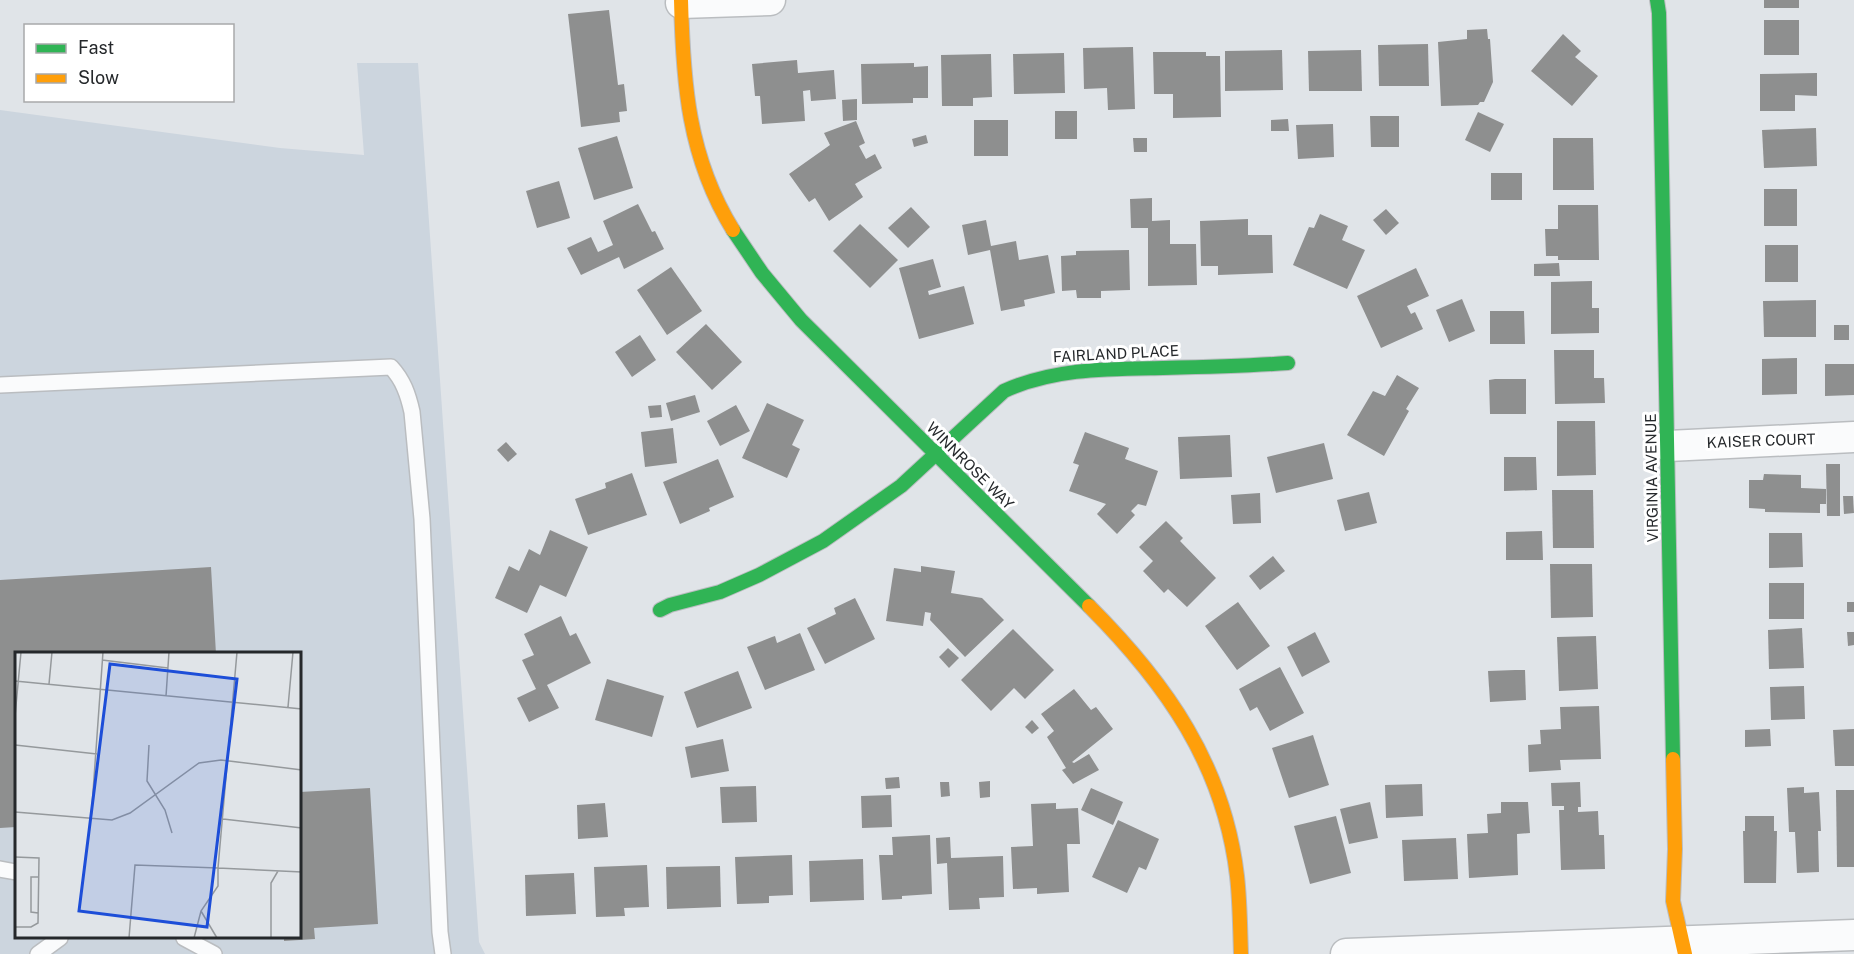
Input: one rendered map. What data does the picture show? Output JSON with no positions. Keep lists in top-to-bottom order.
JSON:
{
  "streets": {
    "street": [
      "FAIRLAND PLACE",
      "KAISER COURT",
      "WINNROSE WAY",
      "VIRGINIA AVENUE"
    ]
  },
  "crossings": [
    ["FAIRLAND PLACE", "WINNROSE WAY"],
    ["KAISER COURT", "VIRGINIA AVENUE"]
  ],
  "legend": ["Fast", "Slow"]
}
